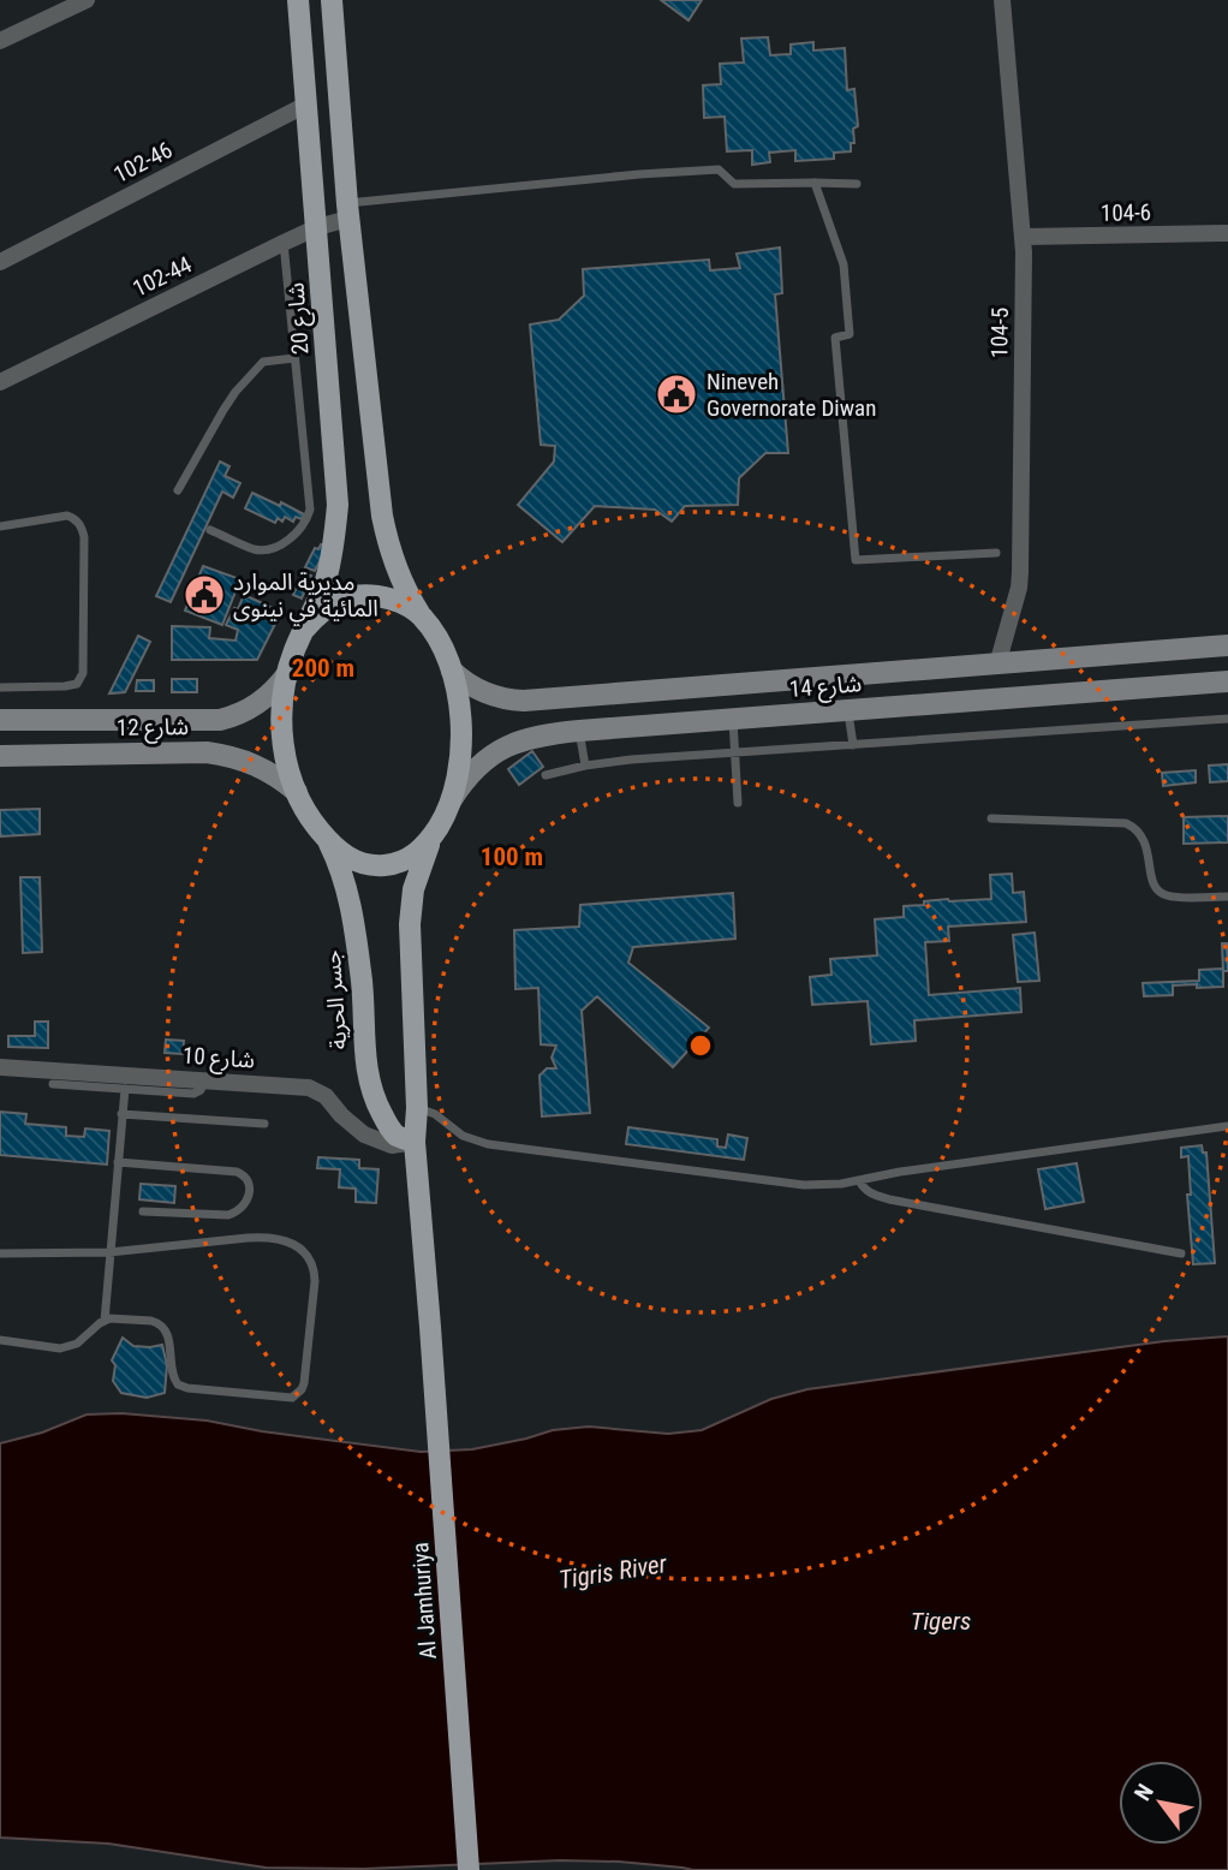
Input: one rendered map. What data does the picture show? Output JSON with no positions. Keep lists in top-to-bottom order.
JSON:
{
  "streets": {
    "main road": ["شارع 20", "جسر الحرية", "Al Jamhuriya"],
    "street": [
      "102-46",
      "104-6",
      "102-44",
      "104-5",
      "شارع 14",
      "شارع 12",
      "شارع 10"
    ]
  },
  "crossings": [
    ["102-46", "شارع 20"],
    ["104-6", "104-5"],
    ["102-44", "شارع 20"],
    ["شارع 20", "شارع 14"],
    ["شارع 20", "شارع 12"],
    ["شارع 20", "جسر الحرية"],
    ["104-5", "شارع 14"],
    ["شارع 14", "شارع 12"],
    ["شارع 14", "جسر الحرية"],
    ["شارع 12", "جسر الحرية"],
    ["جسر الحرية", "شارع 10"],
    ["جسر الحرية", "Al Jamhuriya"],
    ["شارع 10", "Al Jamhuriya"]
  ],
  "water": ["Tigris River", "Tigers"],
  "places": {
    "public building": ["Nineveh Governorate Diwan", "مديرية الموارد المائية في نينوى"]
  },
  "north": "top left",
  "rings": ["200 m", "100 m"]
}
